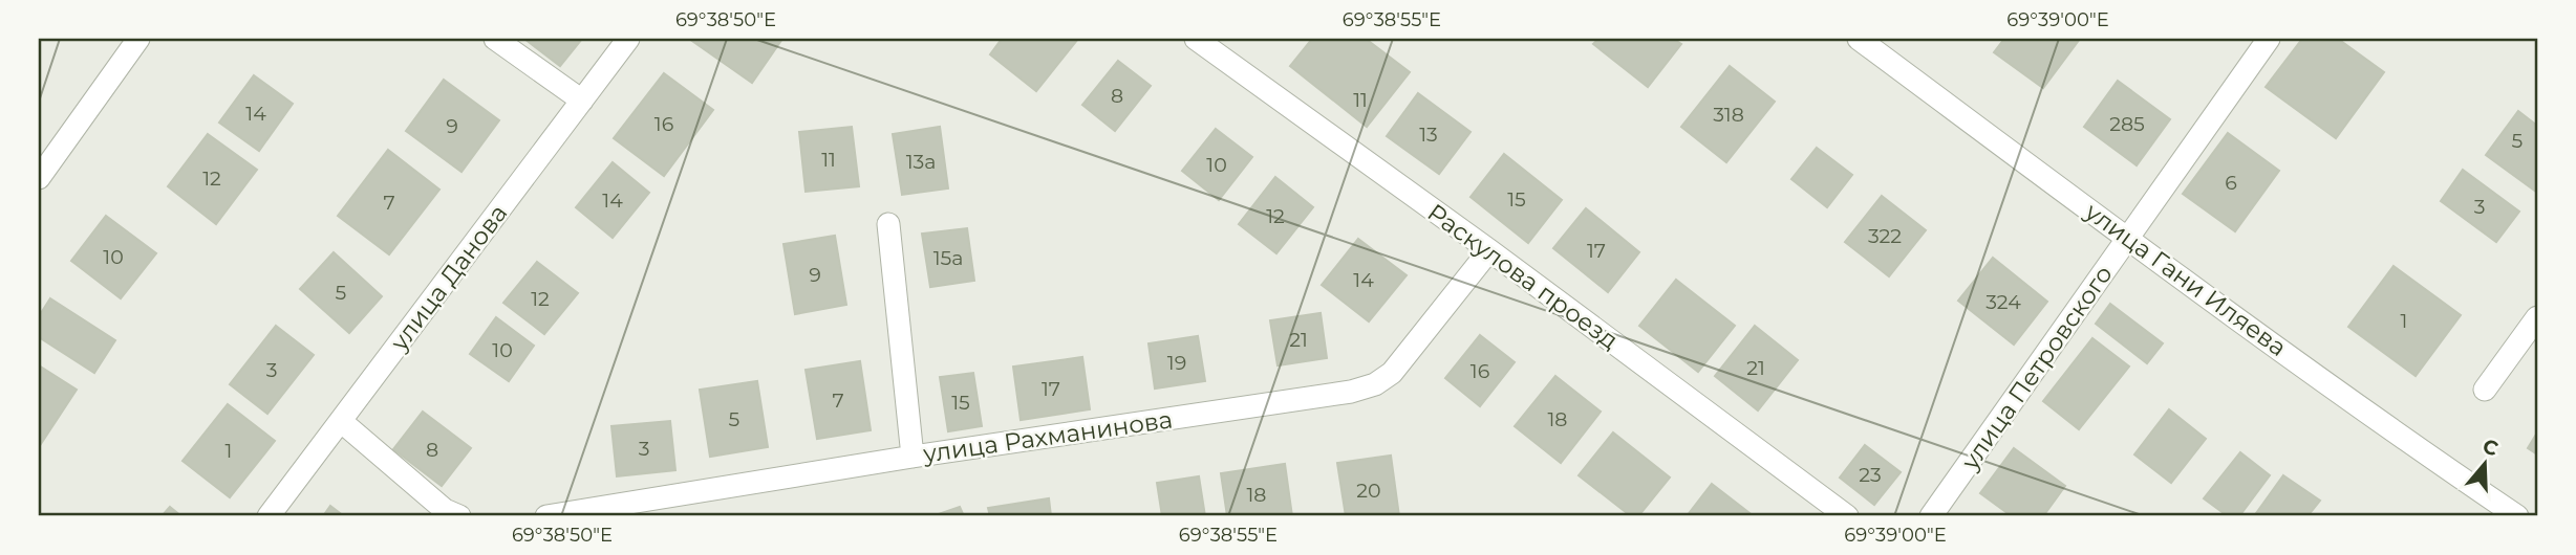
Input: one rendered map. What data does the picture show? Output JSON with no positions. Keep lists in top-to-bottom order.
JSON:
{
  "streets": {
    "street": [
      "Раскулова проезд",
      "улица Данова",
      "улица Гани Иляева",
      "улица Петровского",
      "улица Рахманинова"
    ]
  },
  "crossings": [
    ["Раскулова проезд", "улица Рахманинова"],
    ["улица Гани Иляева", "улица Петровского"]
  ],
  "house_numbers": [
    "8",
    "11",
    "14",
    "318",
    "16",
    "285",
    "9",
    "13",
    "5",
    "11",
    "13а",
    "10",
    "12",
    "6",
    "15",
    "14",
    "7",
    "3",
    "12",
    "322",
    "17",
    "10",
    "15а",
    "9",
    "14",
    "5",
    "12",
    "324",
    "1",
    "21",
    "10",
    "19",
    "21",
    "3",
    "16",
    "17",
    "7",
    "15",
    "5",
    "18",
    "3",
    "8",
    "1",
    "23",
    "20",
    "18"
  ],
  "north": "top",
  "coordinates": ["69°38'50\"E", "69°38'55\"E", "69°39'00\"E"]
}
